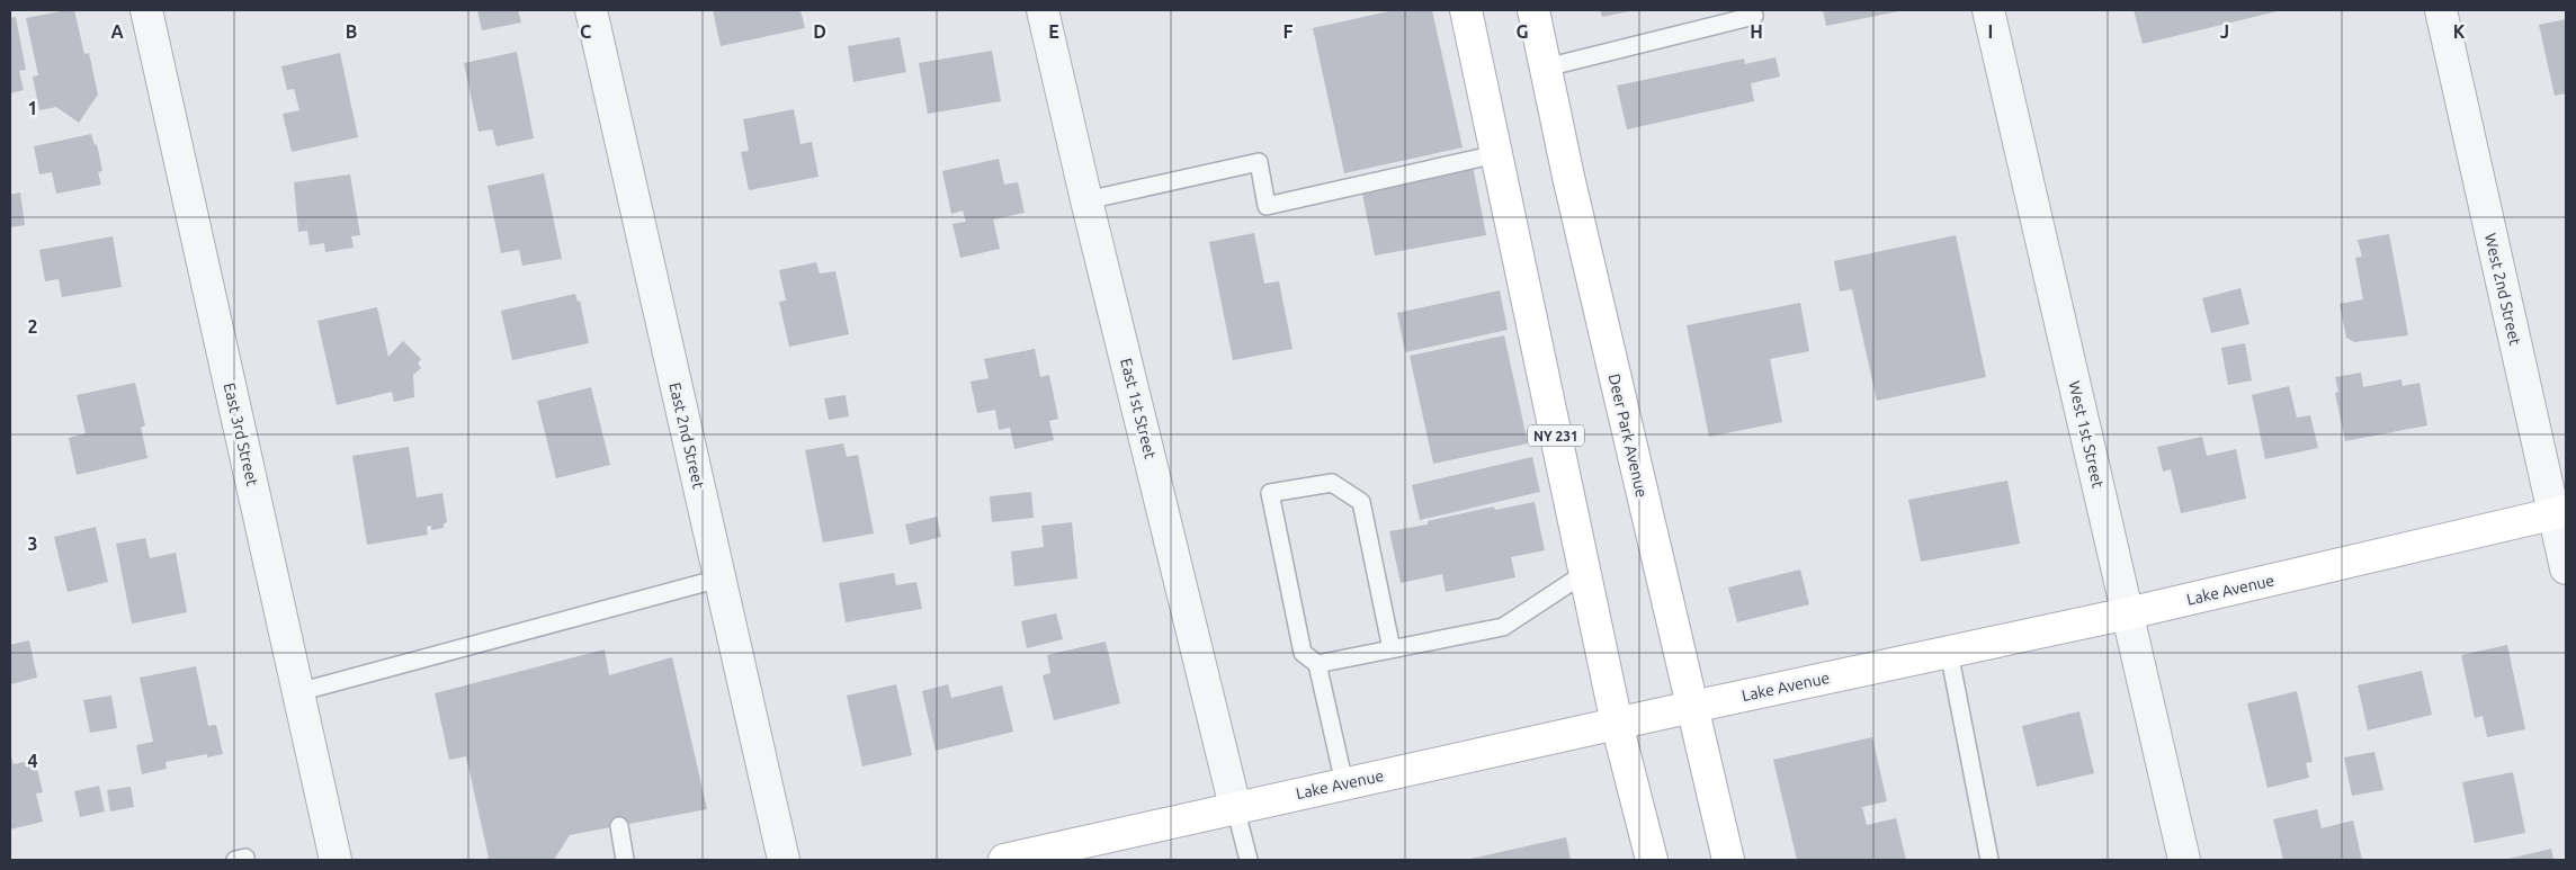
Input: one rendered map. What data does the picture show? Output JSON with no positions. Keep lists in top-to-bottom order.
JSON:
{
  "streets": {
    "main road": ["NY 231", "Deer Park Avenue", "Lake Avenue"],
    "street": [
      "West 2nd Street",
      "East 1st Street",
      "East 3rd Street",
      "West 1st Street",
      "East 2nd Street"
    ]
  },
  "crossings": [
    ["West 2nd Street", "Lake Avenue"],
    ["East 1st Street", "Lake Avenue"],
    ["West 1st Street", "Lake Avenue"],
    ["NY 231", "Lake Avenue"],
    ["Deer Park Avenue", "Lake Avenue"]
  ],
  "grid": {
    "columns": [
      "A",
      "B",
      "C",
      "D",
      "E",
      "F",
      "G",
      "H",
      "I",
      "J",
      "K"
    ],
    "rows": [
      "1",
      "2",
      "3",
      "4"
    ]
  }
}
